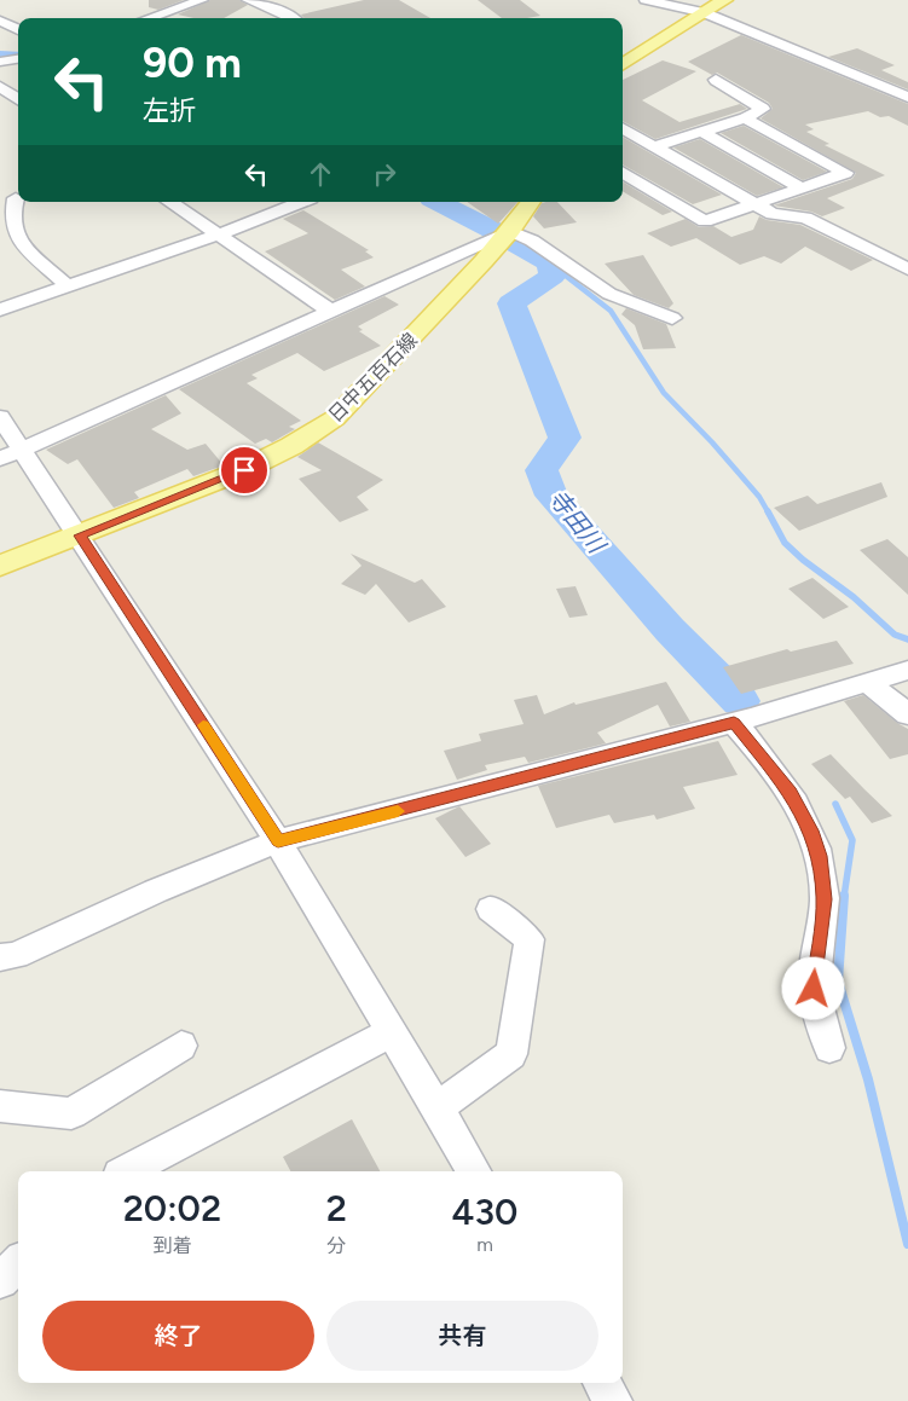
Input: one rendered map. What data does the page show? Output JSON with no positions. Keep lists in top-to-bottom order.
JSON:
{
  "streets": {
    "main road": ["日中五百石線"]
  },
  "water": ["寺田川"],
  "page": {
    "turn": ["90 m", "左折"],
    "eta": [
      "20:02",
      "到着",
      "2",
      "分",
      "430",
      "m"
    ],
    "buttons": ["終了", "共有"]
  }
}
